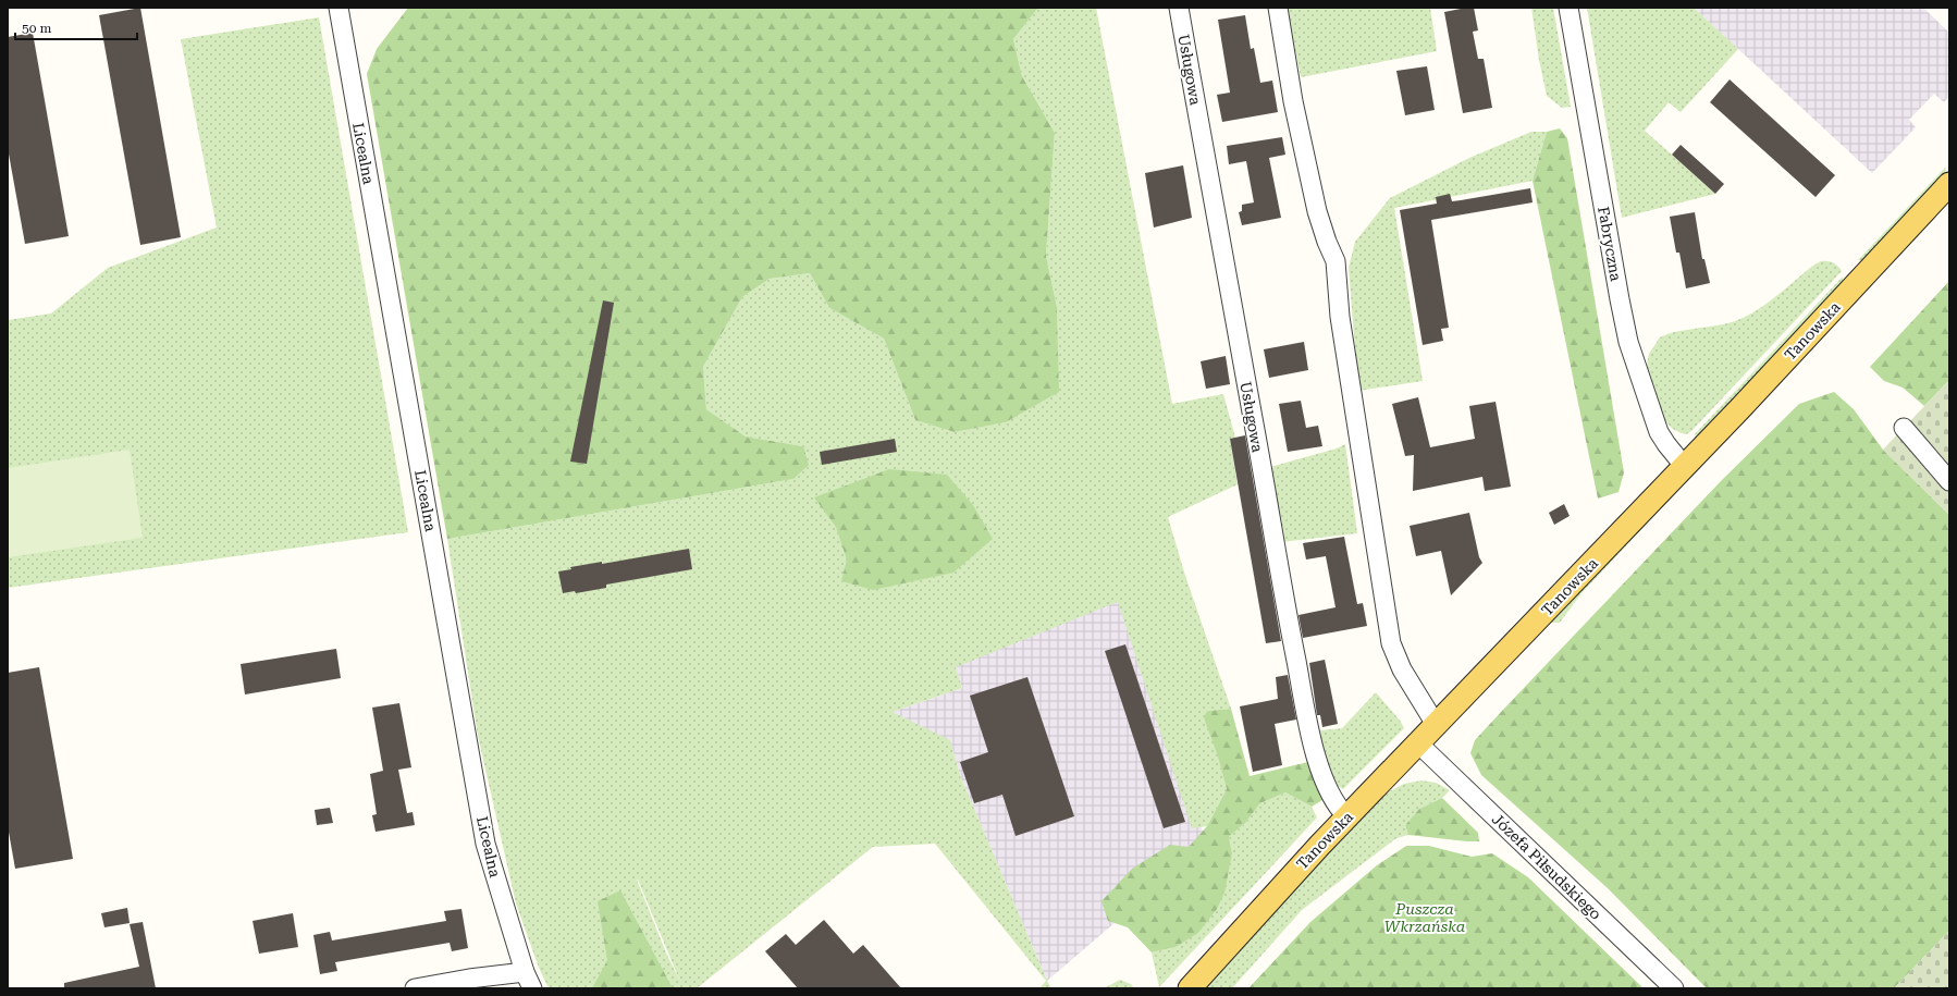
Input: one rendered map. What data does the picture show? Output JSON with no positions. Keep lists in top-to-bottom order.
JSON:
{
  "streets": {
    "main road": ["Tanowska"],
    "street": [
      "Usługowa",
      "Licealna",
      "Fabryczna",
      "Józefa Piłsudskiego"
    ]
  },
  "crossings": [
    ["Usługowa", "Tanowska"],
    ["Fabryczna", "Tanowska"],
    ["Tanowska", "Józefa Piłsudskiego"]
  ],
  "parks": ["Puszcza Wkrzańska"],
  "scale_bar": "50 m"
}
